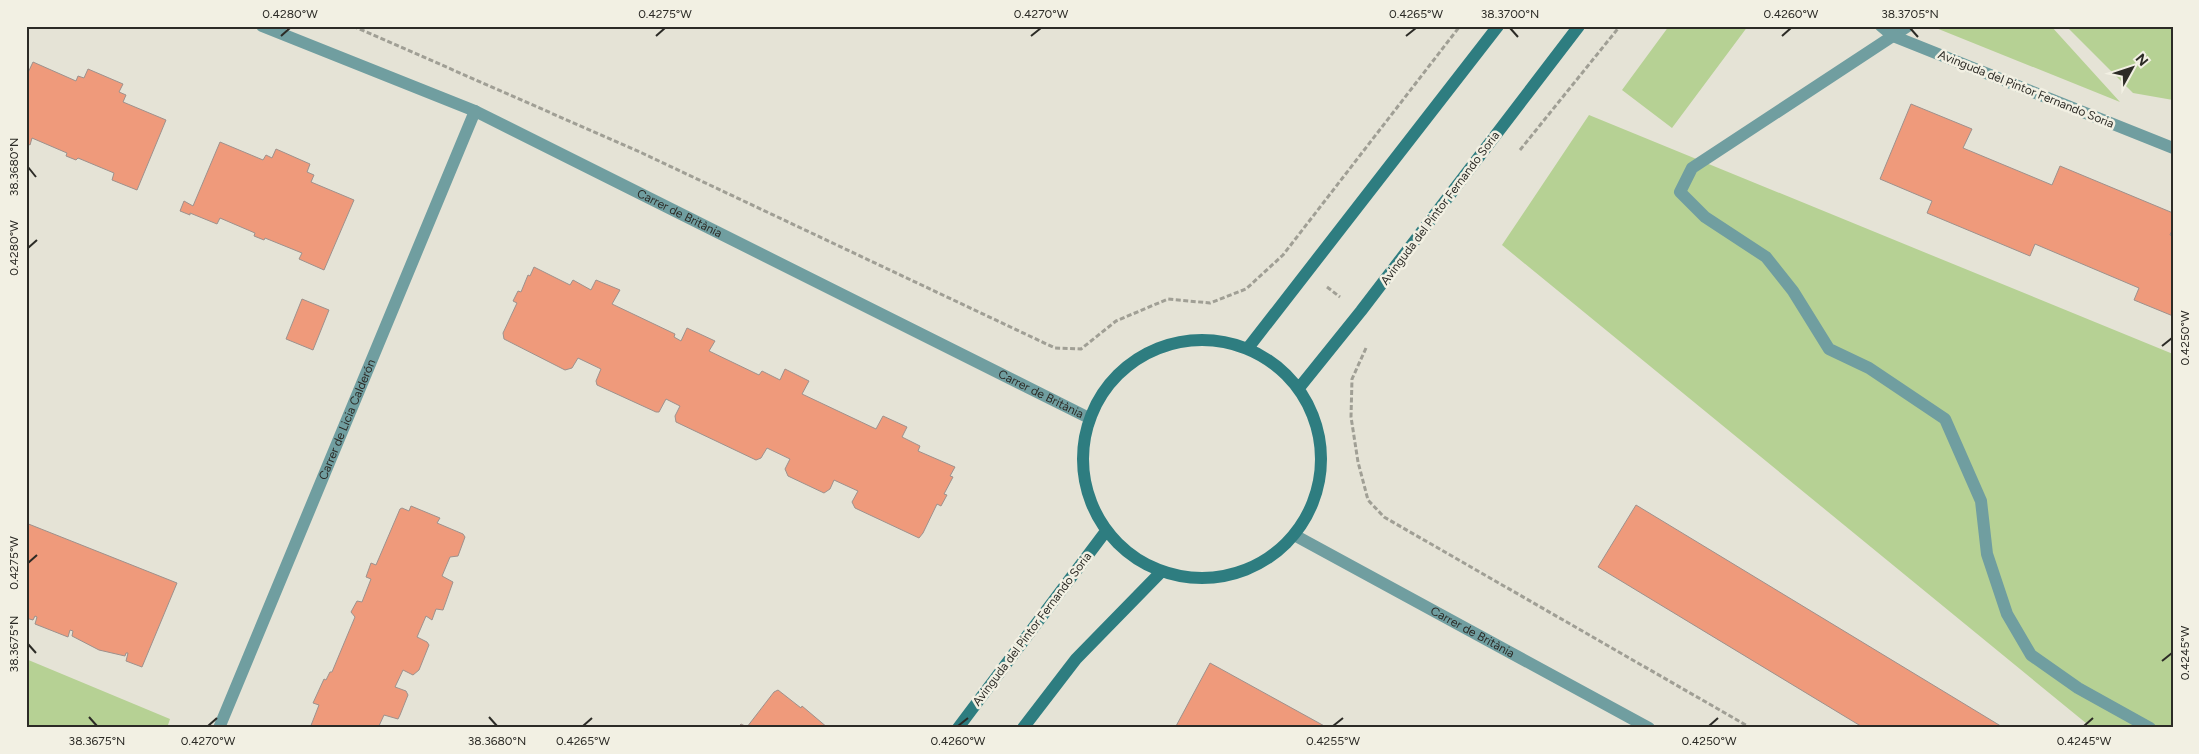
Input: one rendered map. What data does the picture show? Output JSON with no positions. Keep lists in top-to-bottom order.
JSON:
{
  "streets": {
    "street": ["Avinguda del Pintor Fernando Soria", "Carrer de Britània", "Carrer de Licia Calderón"]
  },
  "crossings": [
    ["Carrer de Britània", "Carrer de Licia Calderón"]
  ],
  "north": "top right",
  "coordinates": [
    "0.4280°W",
    "0.4275°W",
    "0.4270°W",
    "0.4265°W",
    "38.3700°N",
    "0.4260°W",
    "38.3705°N",
    "38.3680°N",
    "0.4250°W",
    "38.3675°N",
    "0.4245°W",
    "0.4255°W"
  ]
}
